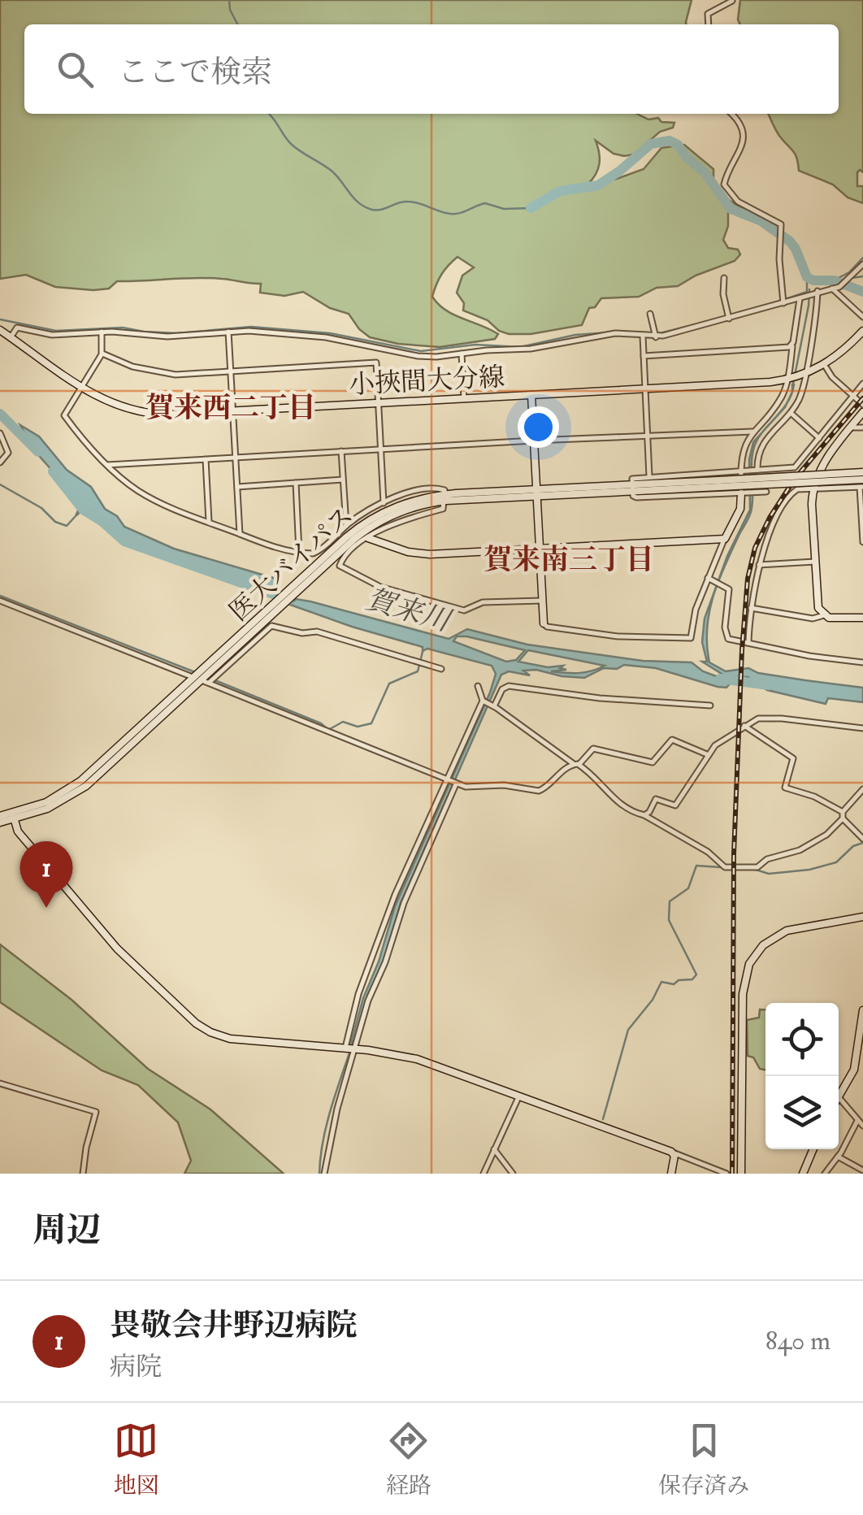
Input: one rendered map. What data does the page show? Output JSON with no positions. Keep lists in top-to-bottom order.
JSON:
{
  "streets": {
    "main road": ["小挾間大分線", "医大バイパス"]
  },
  "districts": ["賀来西二丁目", "賀来南三丁目"],
  "water": ["賀来川"],
  "page": {
    "search": "ここで検索",
    "pins": "1",
    "heading": "周辺",
    "list": [
      {
        "mark": "1",
        "name": "畏敬会井野辺病院",
        "note": "病院",
        "value": "840 m"
      }
    ],
    "nav": ["地図", "経路", "保存済み"]
  }
}
